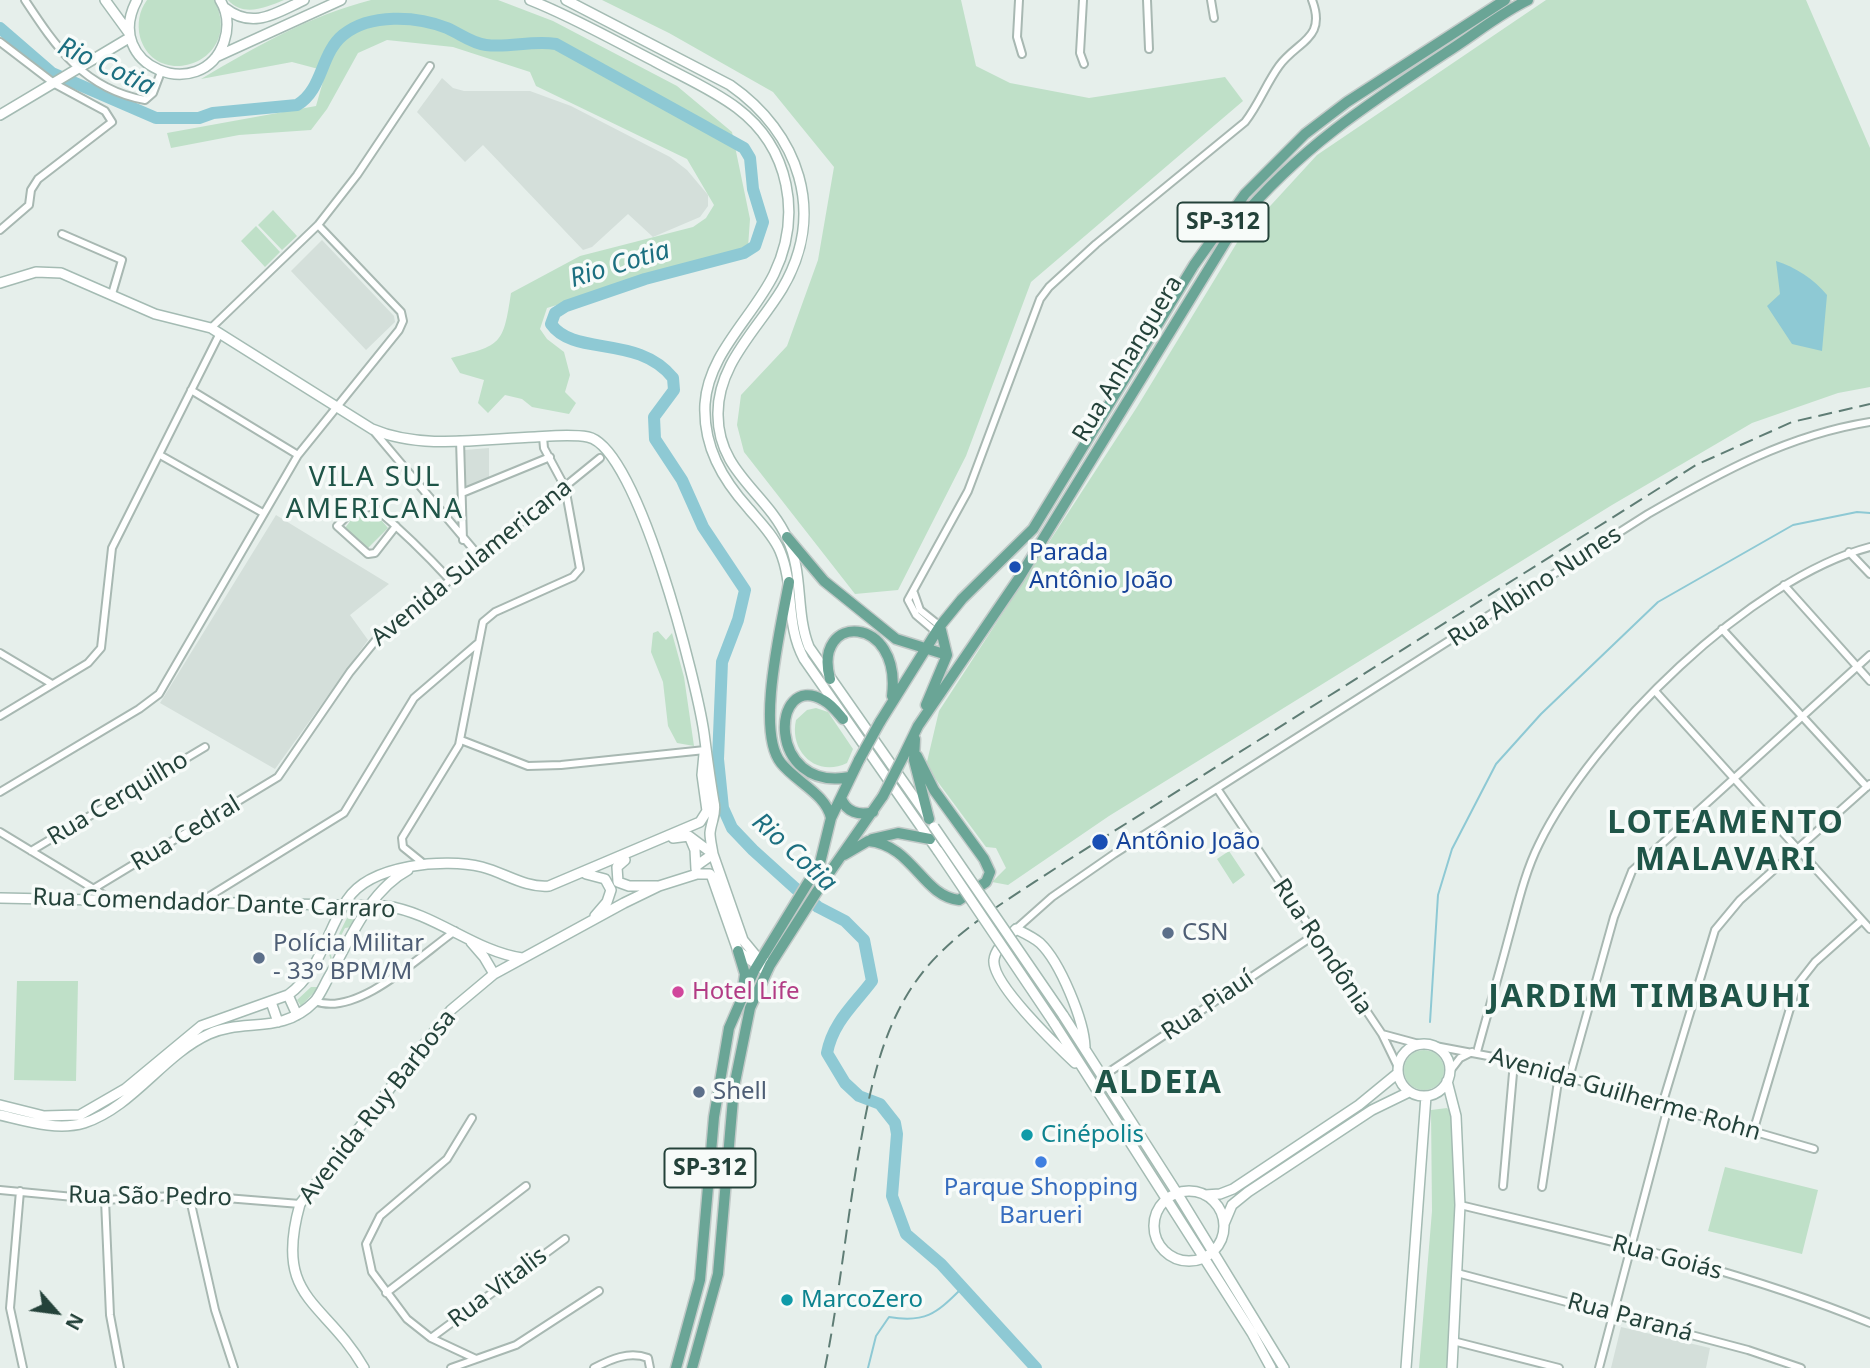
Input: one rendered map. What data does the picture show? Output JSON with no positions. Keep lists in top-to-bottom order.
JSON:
{
  "streets": {
    "main road": [
      "SP-312",
      "Rua Anhanguera",
      "Rua Comendador Dante Carraro",
      "Avenida Ruy Barbosa"
    ],
    "street": [
      "Avenida Sulamericana",
      "Rua Albino Nunes",
      "Rua Cerquilho",
      "Rua Cedral",
      "Rua Rondônia",
      "Rua Piauí",
      "Avenida Guilherme Rohn",
      "Rua São Pedro",
      "Rua Goiás",
      "Rua Vitalis",
      "Rua Paraná"
    ]
  },
  "crossings": [
    ["SP-312", "Rua Anhanguera"],
    ["Avenida Sulamericana", "Rua Cedral"],
    ["Rua Albino Nunes", "Rua Rondônia"],
    ["Rua Rondônia", "Rua Piauí"],
    ["Rua Rondônia", "Avenida Guilherme Rohn"],
    ["Avenida Ruy Barbosa", "Rua São Pedro"]
  ],
  "districts": [
    "VILA SUL AMERICANA",
    "LOTEAMENTO MALAVARI",
    "JARDIM TIMBAUHI",
    "ALDEIA"
  ],
  "water": ["Rio Cotia"],
  "places": [
    "Parada Antônio João",
    "Antônio João",
    "CSN",
    "Polícia Militar - 33º BPM/M",
    "Hotel Life",
    "Shell",
    "Cinépolis",
    "Parque Shopping Barueri",
    "MarcoZero"
  ],
  "north": "bottom right"
}
